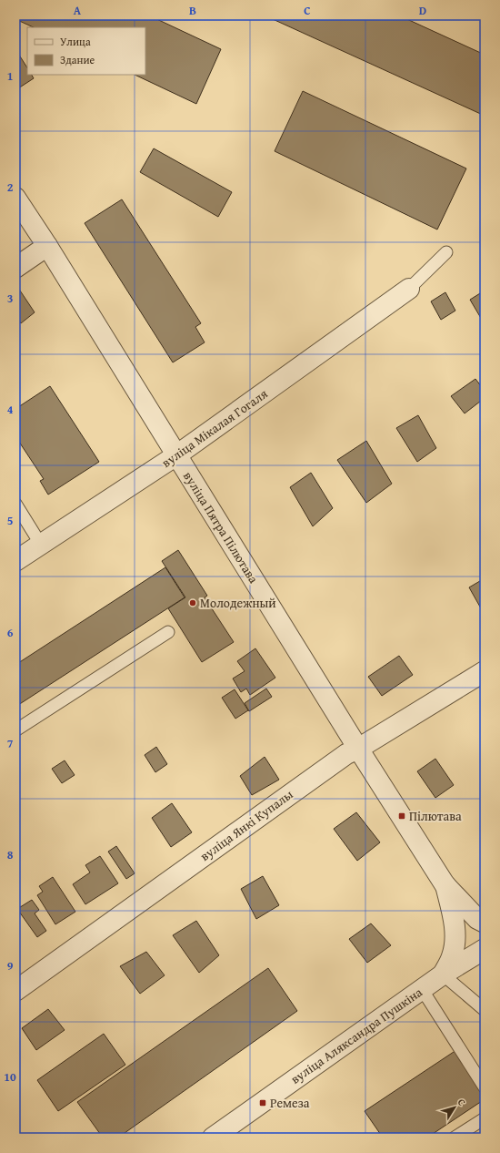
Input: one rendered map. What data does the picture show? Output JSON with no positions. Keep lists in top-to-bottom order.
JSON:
{
  "streets": {
    "street": [
      "вуліца Мікалая Гогаля",
      "вуліца Пятра Пілютава",
      "вуліца Янкі Купалы",
      "вуліца Аляксандра Пушкіна"
    ]
  },
  "crossings": [
    ["вуліца Мікалая Гогаля", "вуліца Пятра Пілютава"],
    ["вуліца Пятра Пілютава", "вуліца Янкі Купалы"]
  ],
  "places": {
    "other": ["Молодежный"],
    "transit": ["Пілютава", "Ремеза"]
  },
  "legend": ["Улица", "Здание"],
  "north": "top right",
  "grid": {
    "columns": [
      "A",
      "B",
      "C",
      "D"
    ],
    "rows": [
      "1",
      "2",
      "3",
      "4",
      "5",
      "6",
      "7",
      "8",
      "9",
      "10"
    ]
  }
}
